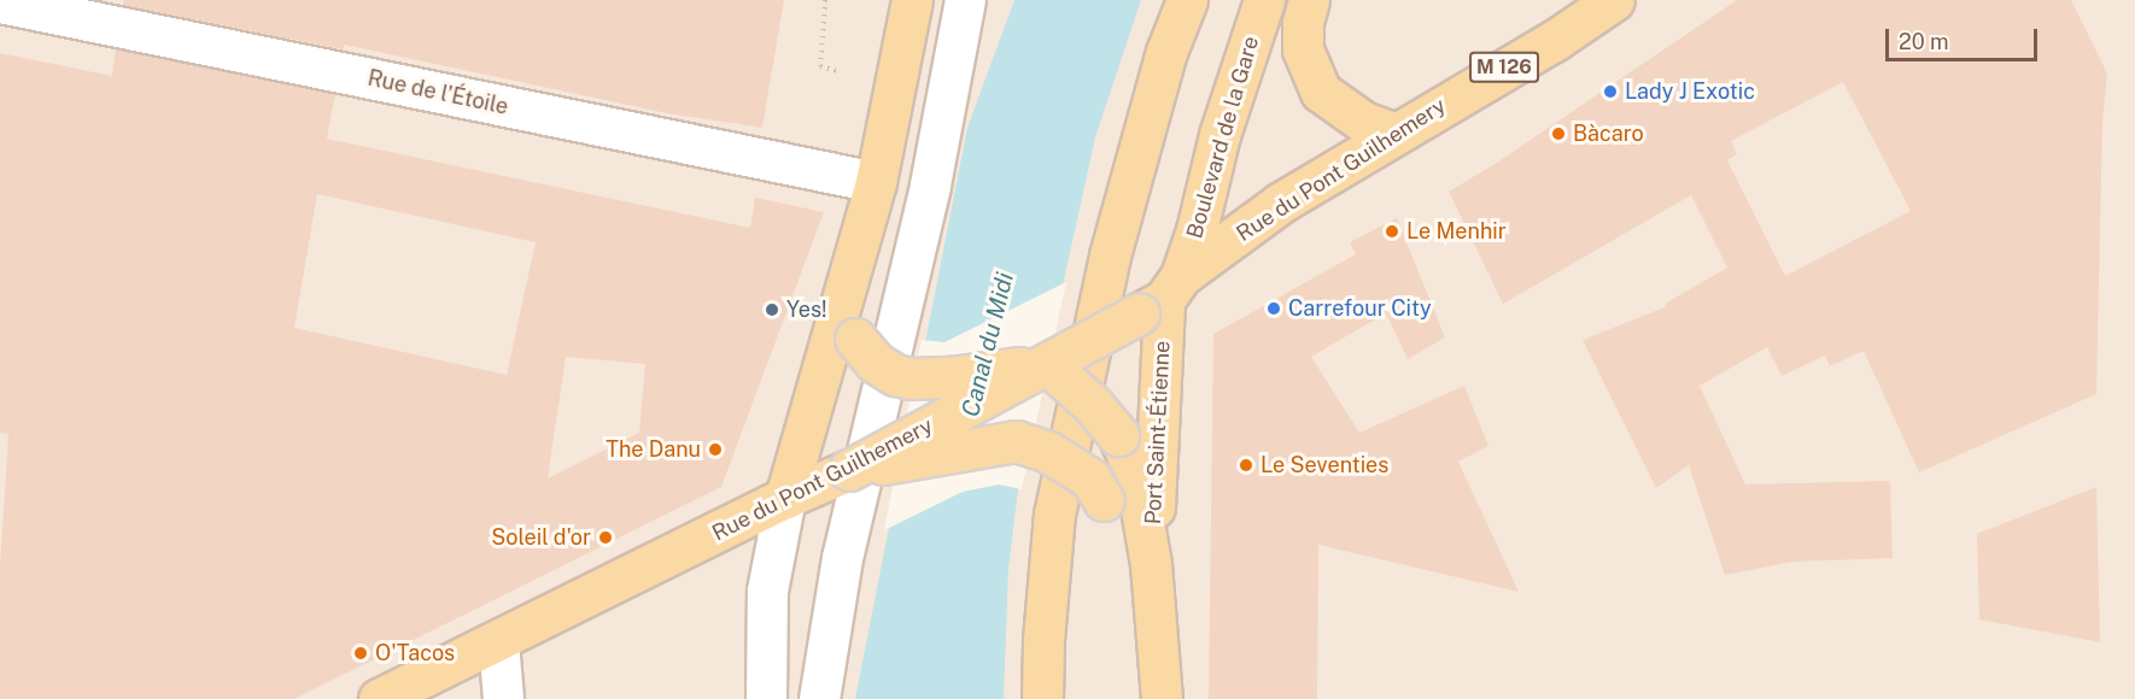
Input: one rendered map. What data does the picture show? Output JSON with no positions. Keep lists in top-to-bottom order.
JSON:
{
  "streets": {
    "main road": [
      "M 126",
      "Boulevard de la Gare",
      "Rue du Pont Guilhemery",
      "Port Saint-Étienne"
    ],
    "street": ["Rue de l'Étoile"]
  },
  "crossings": [
    ["Boulevard de la Gare", "Rue du Pont Guilhemery"],
    ["Boulevard de la Gare", "Port Saint-Étienne"],
    ["Rue du Pont Guilhemery", "Port Saint-Étienne"]
  ],
  "water": ["Canal du Midi"],
  "places": [
    "Lady J Exotic",
    "Bàcaro",
    "Le Menhir",
    "Carrefour City",
    "Yes!",
    "The Danu",
    "Le Seventies",
    "Soleil d'or",
    "O'Tacos"
  ],
  "scale_bar": "20 m"
}
